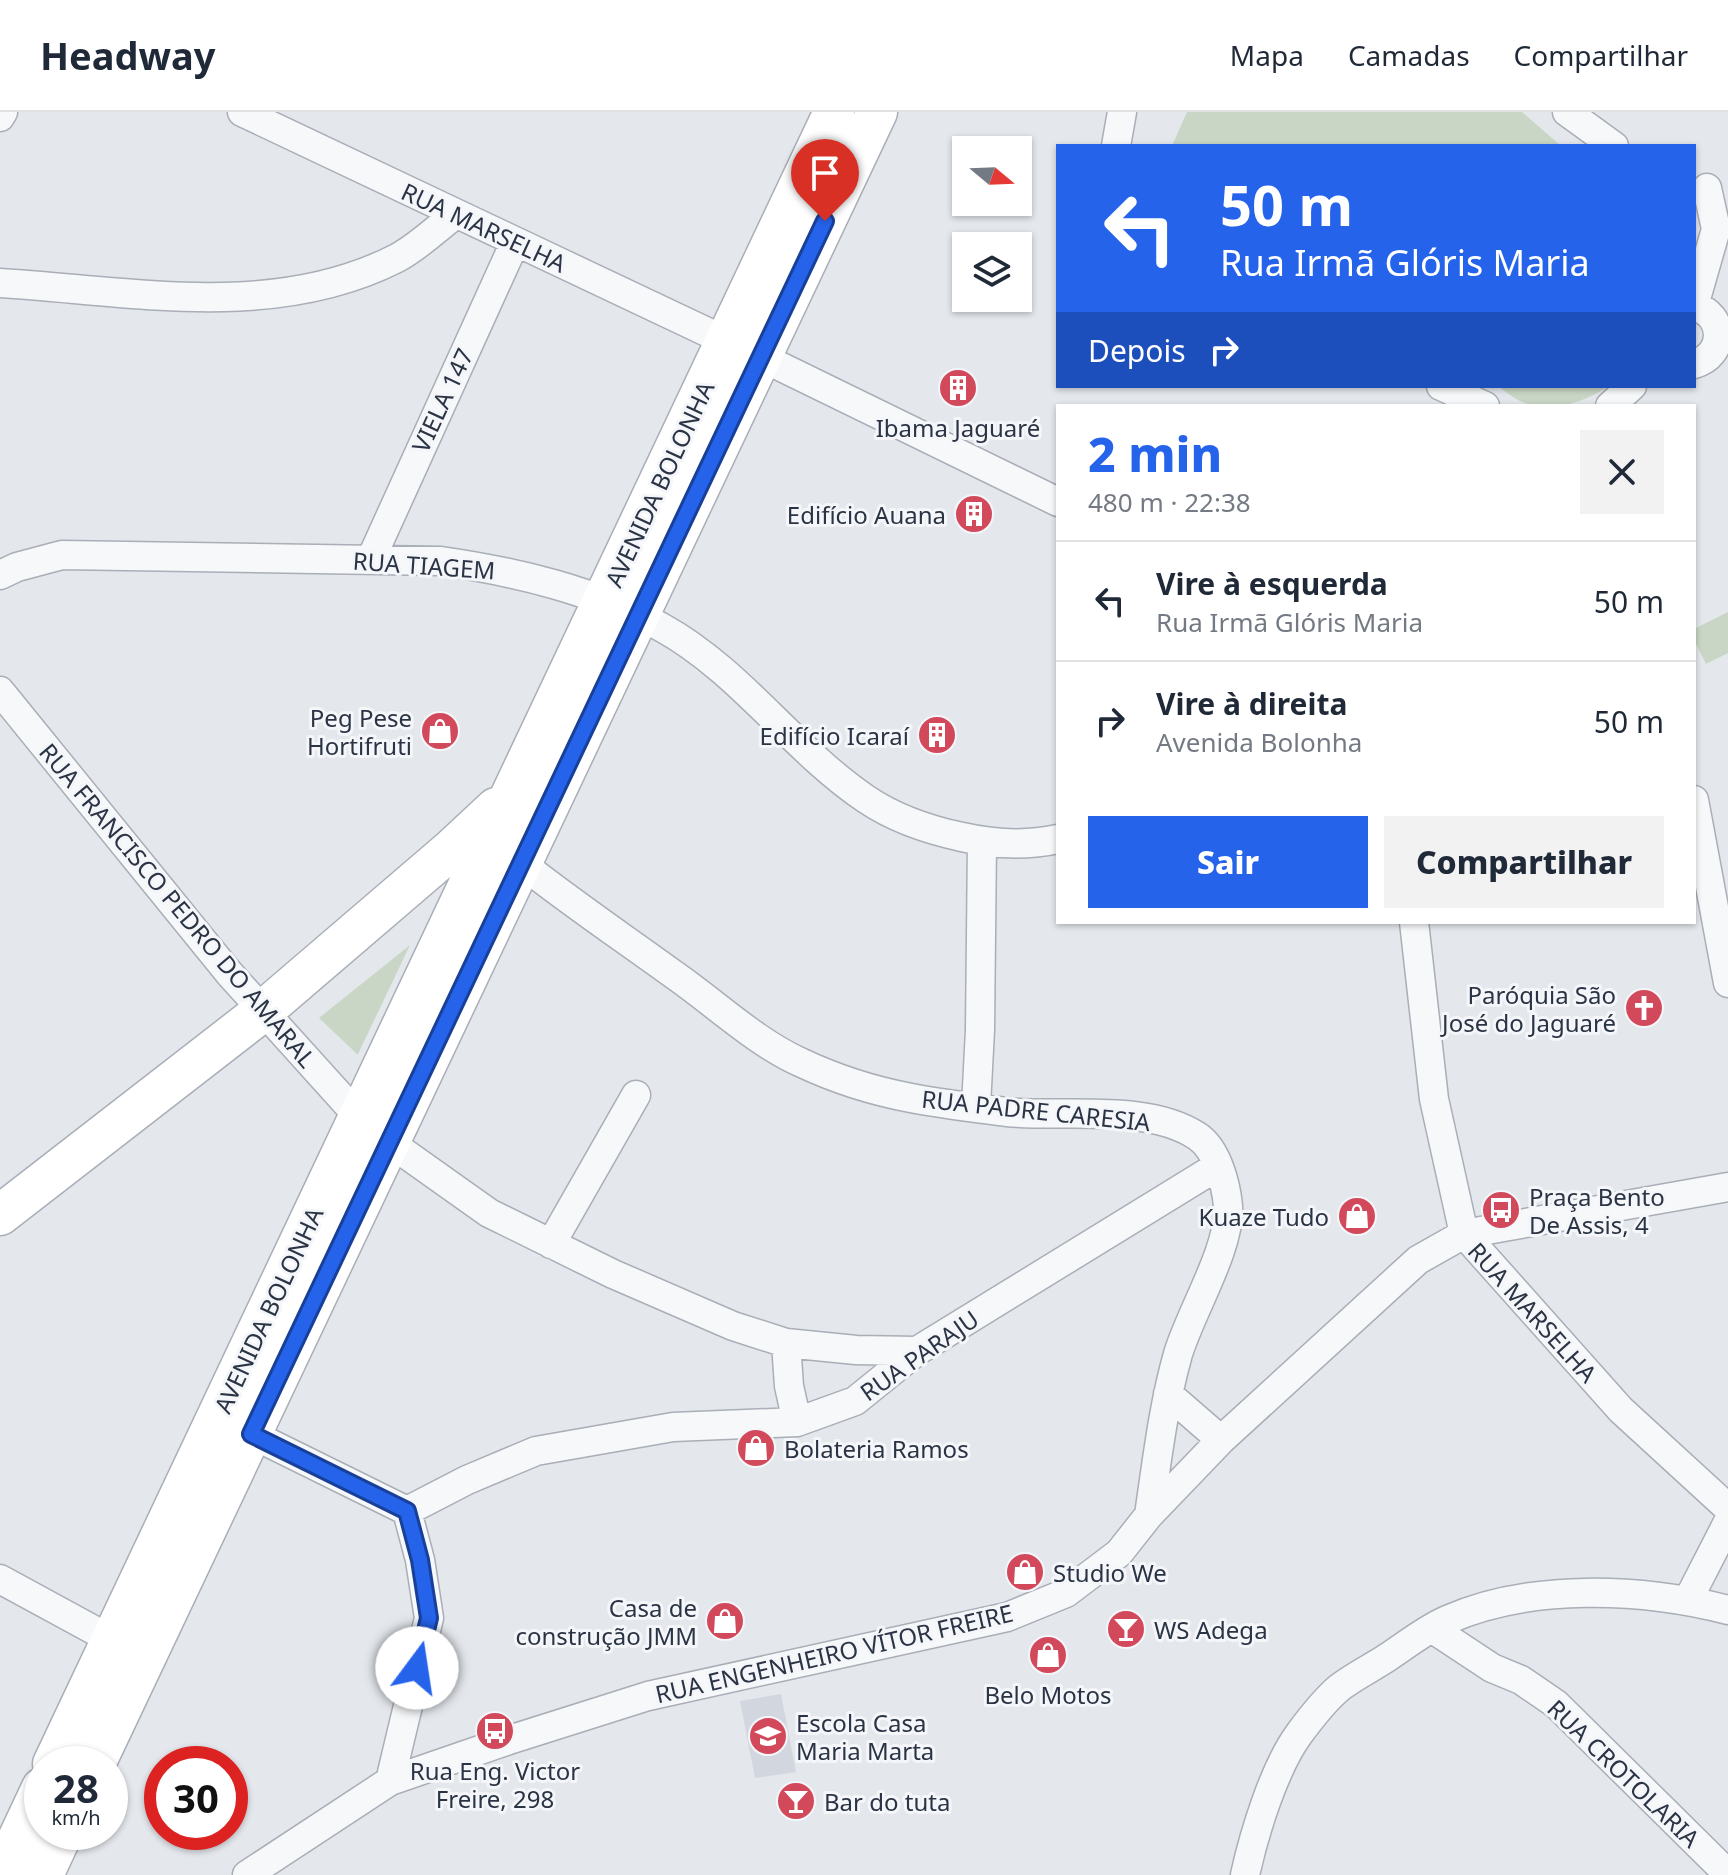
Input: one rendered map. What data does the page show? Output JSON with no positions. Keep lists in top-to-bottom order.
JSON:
{
  "streets": {
    "main road": ["AVENIDA BOLONHA"],
    "street": [
      "RUA MARSELHA",
      "VIELA 147",
      "RUA TIAGEM",
      "RUA FRANCISCO PEDRO DO AMARAL",
      "RUA PADRE CARESIA",
      "RUA PARAJU",
      "RUA ENGENHEIRO VÍTOR FREIRE",
      "RUA CROTOLARIA"
    ]
  },
  "crossings": [
    ["RUA MARSELHA", "VIELA 147"],
    ["RUA MARSELHA", "AVENIDA BOLONHA"],
    ["RUA MARSELHA", "RUA ENGENHEIRO VÍTOR FREIRE"],
    ["VIELA 147", "RUA TIAGEM"],
    ["AVENIDA BOLONHA", "RUA TIAGEM"],
    ["AVENIDA BOLONHA", "RUA FRANCISCO PEDRO DO AMARAL"],
    ["AVENIDA BOLONHA", "RUA PADRE CARESIA"],
    ["RUA PADRE CARESIA", "RUA PARAJU"],
    ["RUA PADRE CARESIA", "RUA ENGENHEIRO VÍTOR FREIRE"]
  ],
  "places": {
    "building": ["Ibama Jaguaré", "Edifício Auana", "Edifício Icaraí"],
    "shop": [
      "Peg Pese Hortifruti",
      "Kuaze Tudo",
      "Bolateria Ramos",
      "Studio We",
      "Casa de construção JMM",
      "Belo Motos"
    ],
    "church": ["Paróquia São José do Jaguaré"],
    "bus stop": ["Praça Bento De Assis, 4", "Rua Eng. Victor Freire, 298"],
    "bar": ["WS Adega", "Bar do tuta"],
    "school or university": ["Escola Casa Maria Marta"]
  },
  "north": "right",
  "page": {
    "header": "Headway",
    "nav": ["Mapa", "Camadas", "Compartilhar"],
    "turn": ["50 m", "Rua Irmã Glóris Maria"],
    "then": "Depois",
    "heading": ["2 min", "480 m · 22:38"],
    "list": [
      {
        "name": "Vire à esquerda",
        "note": "Rua Irmã Glóris Maria",
        "value": "50 m"
      },
      {
        "name": "Vire à direita",
        "note": "Avenida Bolonha",
        "value": "50 m"
      }
    ],
    "buttons": ["Sair", "Compartilhar"],
    "speed": "28 km/h",
    "limit": "30"
  }
}
